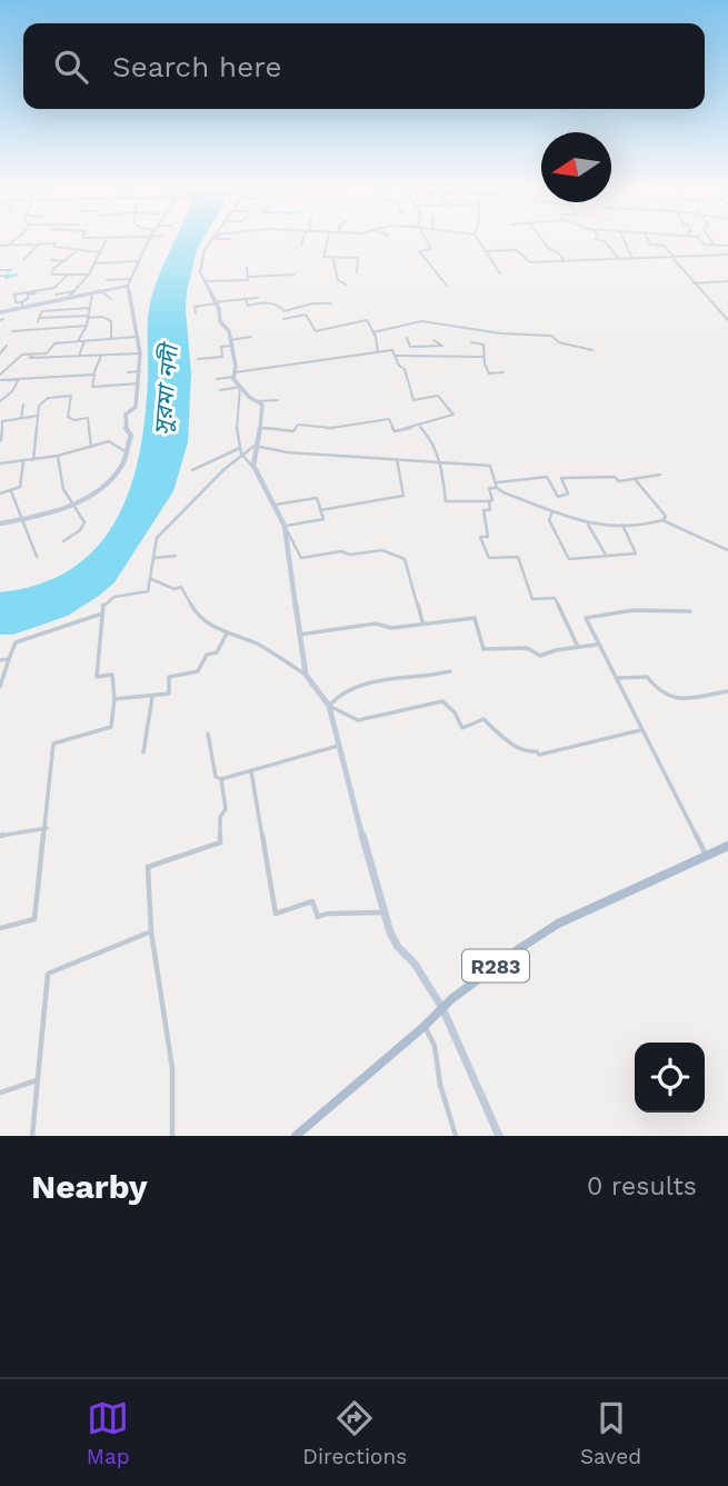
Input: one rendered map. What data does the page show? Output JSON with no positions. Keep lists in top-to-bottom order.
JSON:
{
  "streets": {
    "main road": ["R283"]
  },
  "water": ["সুরমা নদী"],
  "north": "left",
  "page": {
    "search": "Search here",
    "heading": ["Nearby", "0 results"],
    "nav": ["Map", "Directions", "Saved"]
  }
}
